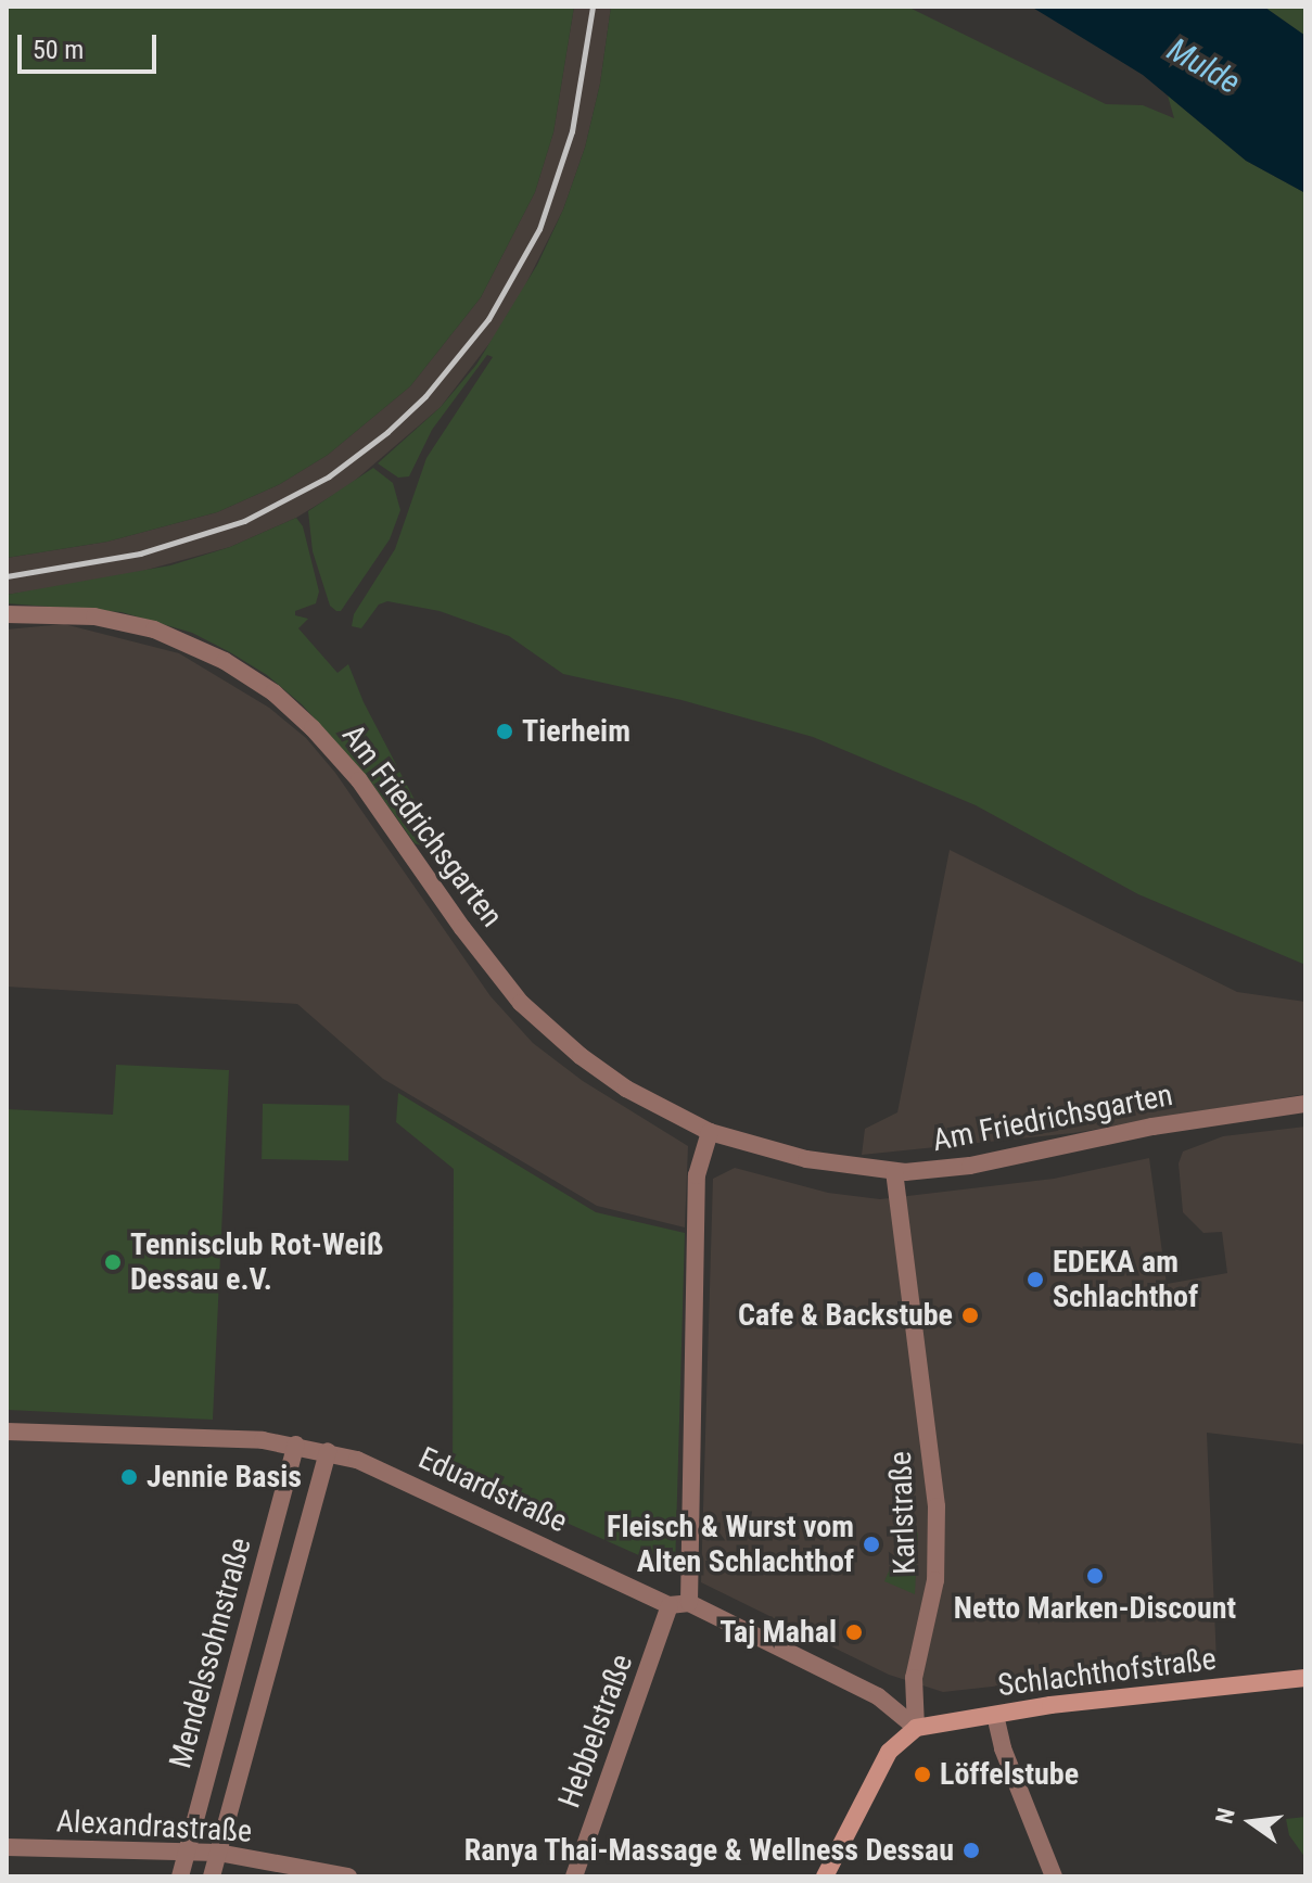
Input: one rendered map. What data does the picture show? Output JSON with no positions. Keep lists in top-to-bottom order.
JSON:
{
  "streets": {
    "main road": ["Schlachthofstraße"],
    "street": [
      "Am Friedrichsgarten",
      "Eduardstraße",
      "Karlstraße",
      "Mendelssohnstraße",
      "Hebbelstraße",
      "Alexandrastraße"
    ]
  },
  "crossings": [
    ["Am Friedrichsgarten", "Karlstraße"],
    ["Eduardstraße", "Mendelssohnstraße"],
    ["Eduardstraße", "Hebbelstraße"],
    ["Karlstraße", "Schlachthofstraße"],
    ["Mendelssohnstraße", "Alexandrastraße"]
  ],
  "water": ["Mulde"],
  "places": [
    "Tierheim",
    "Tennisclub Rot-Weiß Dessau e.V.",
    "EDEKA am Schlachthof",
    "Cafe & Backstube",
    "Jennie Basis",
    "Fleisch & Wurst vom Alten Schlachthof",
    "Netto Marken-Discount",
    "Taj Mahal",
    "Löffelstube",
    "Ranya Thai-Massage & Wellness Dessau"
  ],
  "scale_bar": "50 m",
  "north": "left"
}
